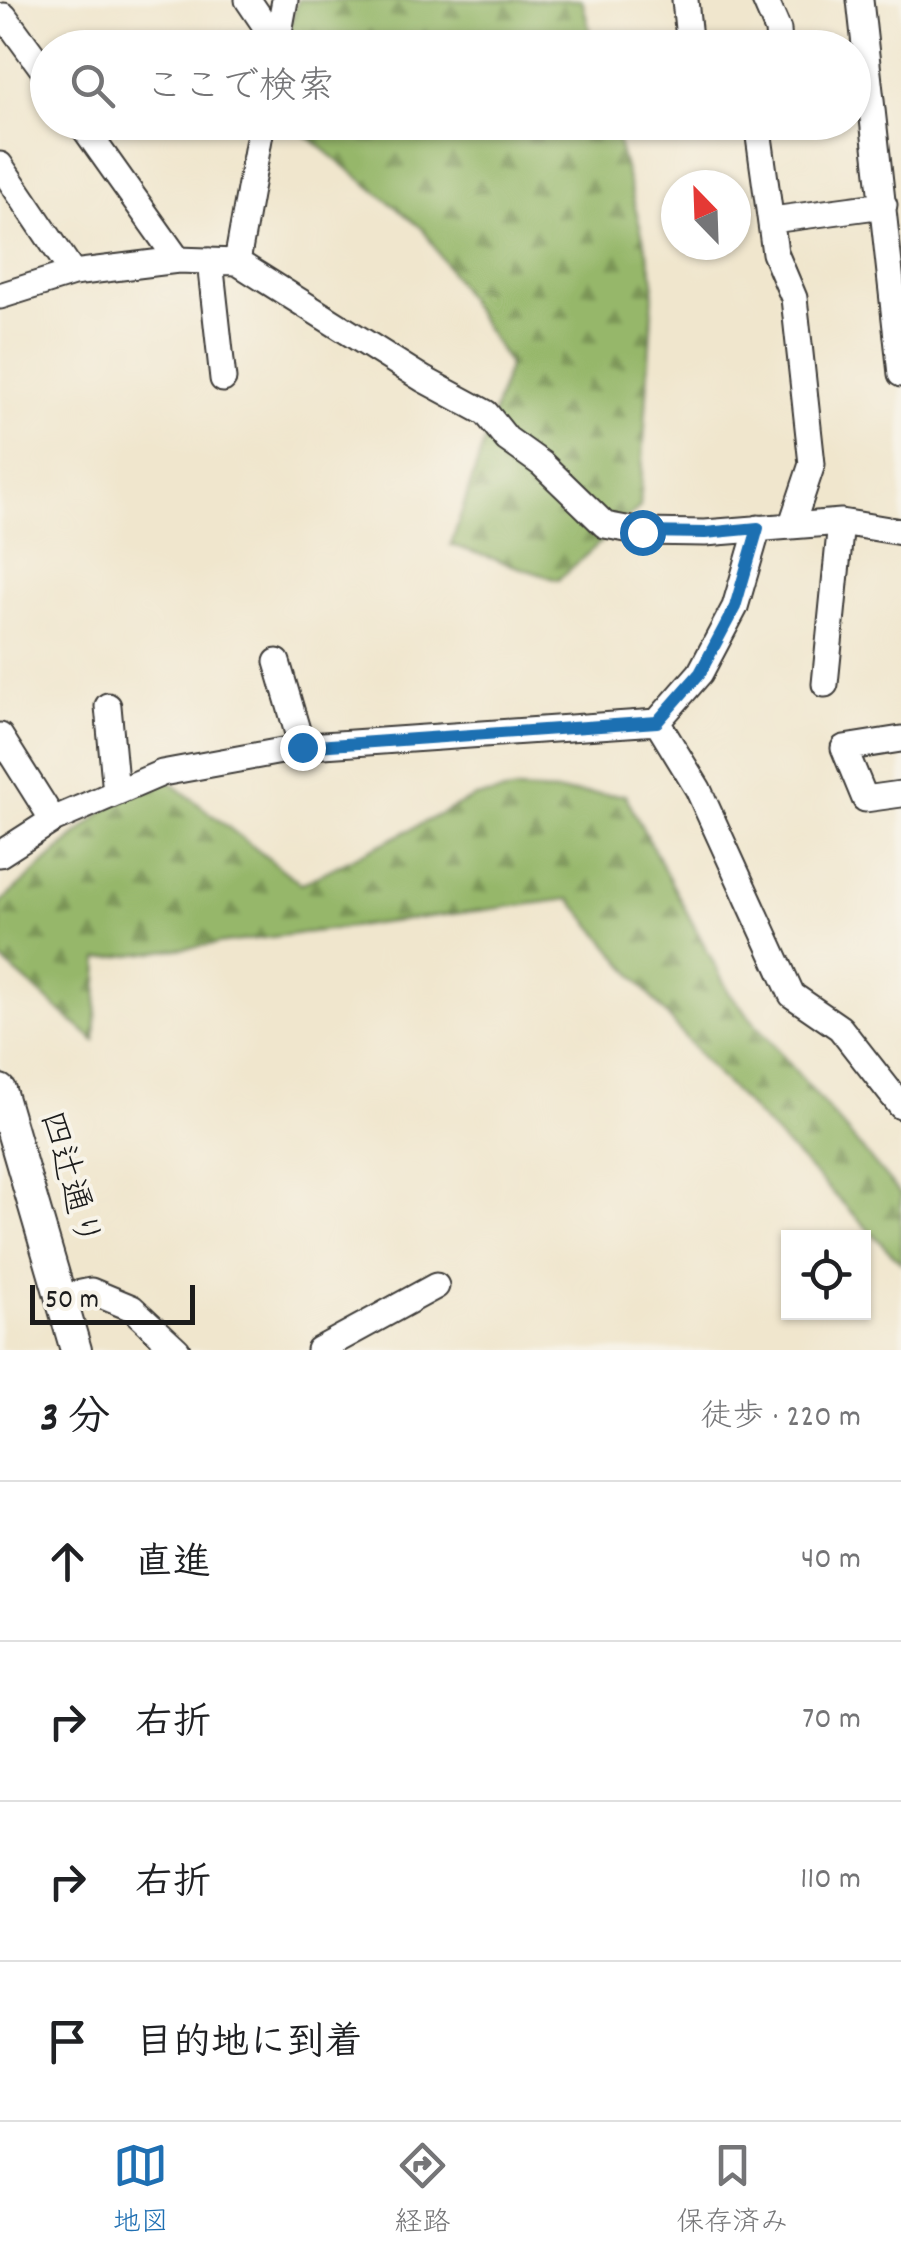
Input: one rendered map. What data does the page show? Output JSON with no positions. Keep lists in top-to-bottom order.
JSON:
{
  "streets": {
    "street": ["四辻通り"]
  },
  "scale_bar": "50 m",
  "north": "top left",
  "page": {
    "search": "ここで検索",
    "scale": "50 m",
    "heading": ["3 分", "徒歩 · 220 m"],
    "list": [
      ["直進", "40 m"],
      ["右折", "70 m"],
      ["右折", "110 m"],
      "目的地に到着"
    ],
    "nav": ["地図", "経路", "保存済み"]
  }
}
